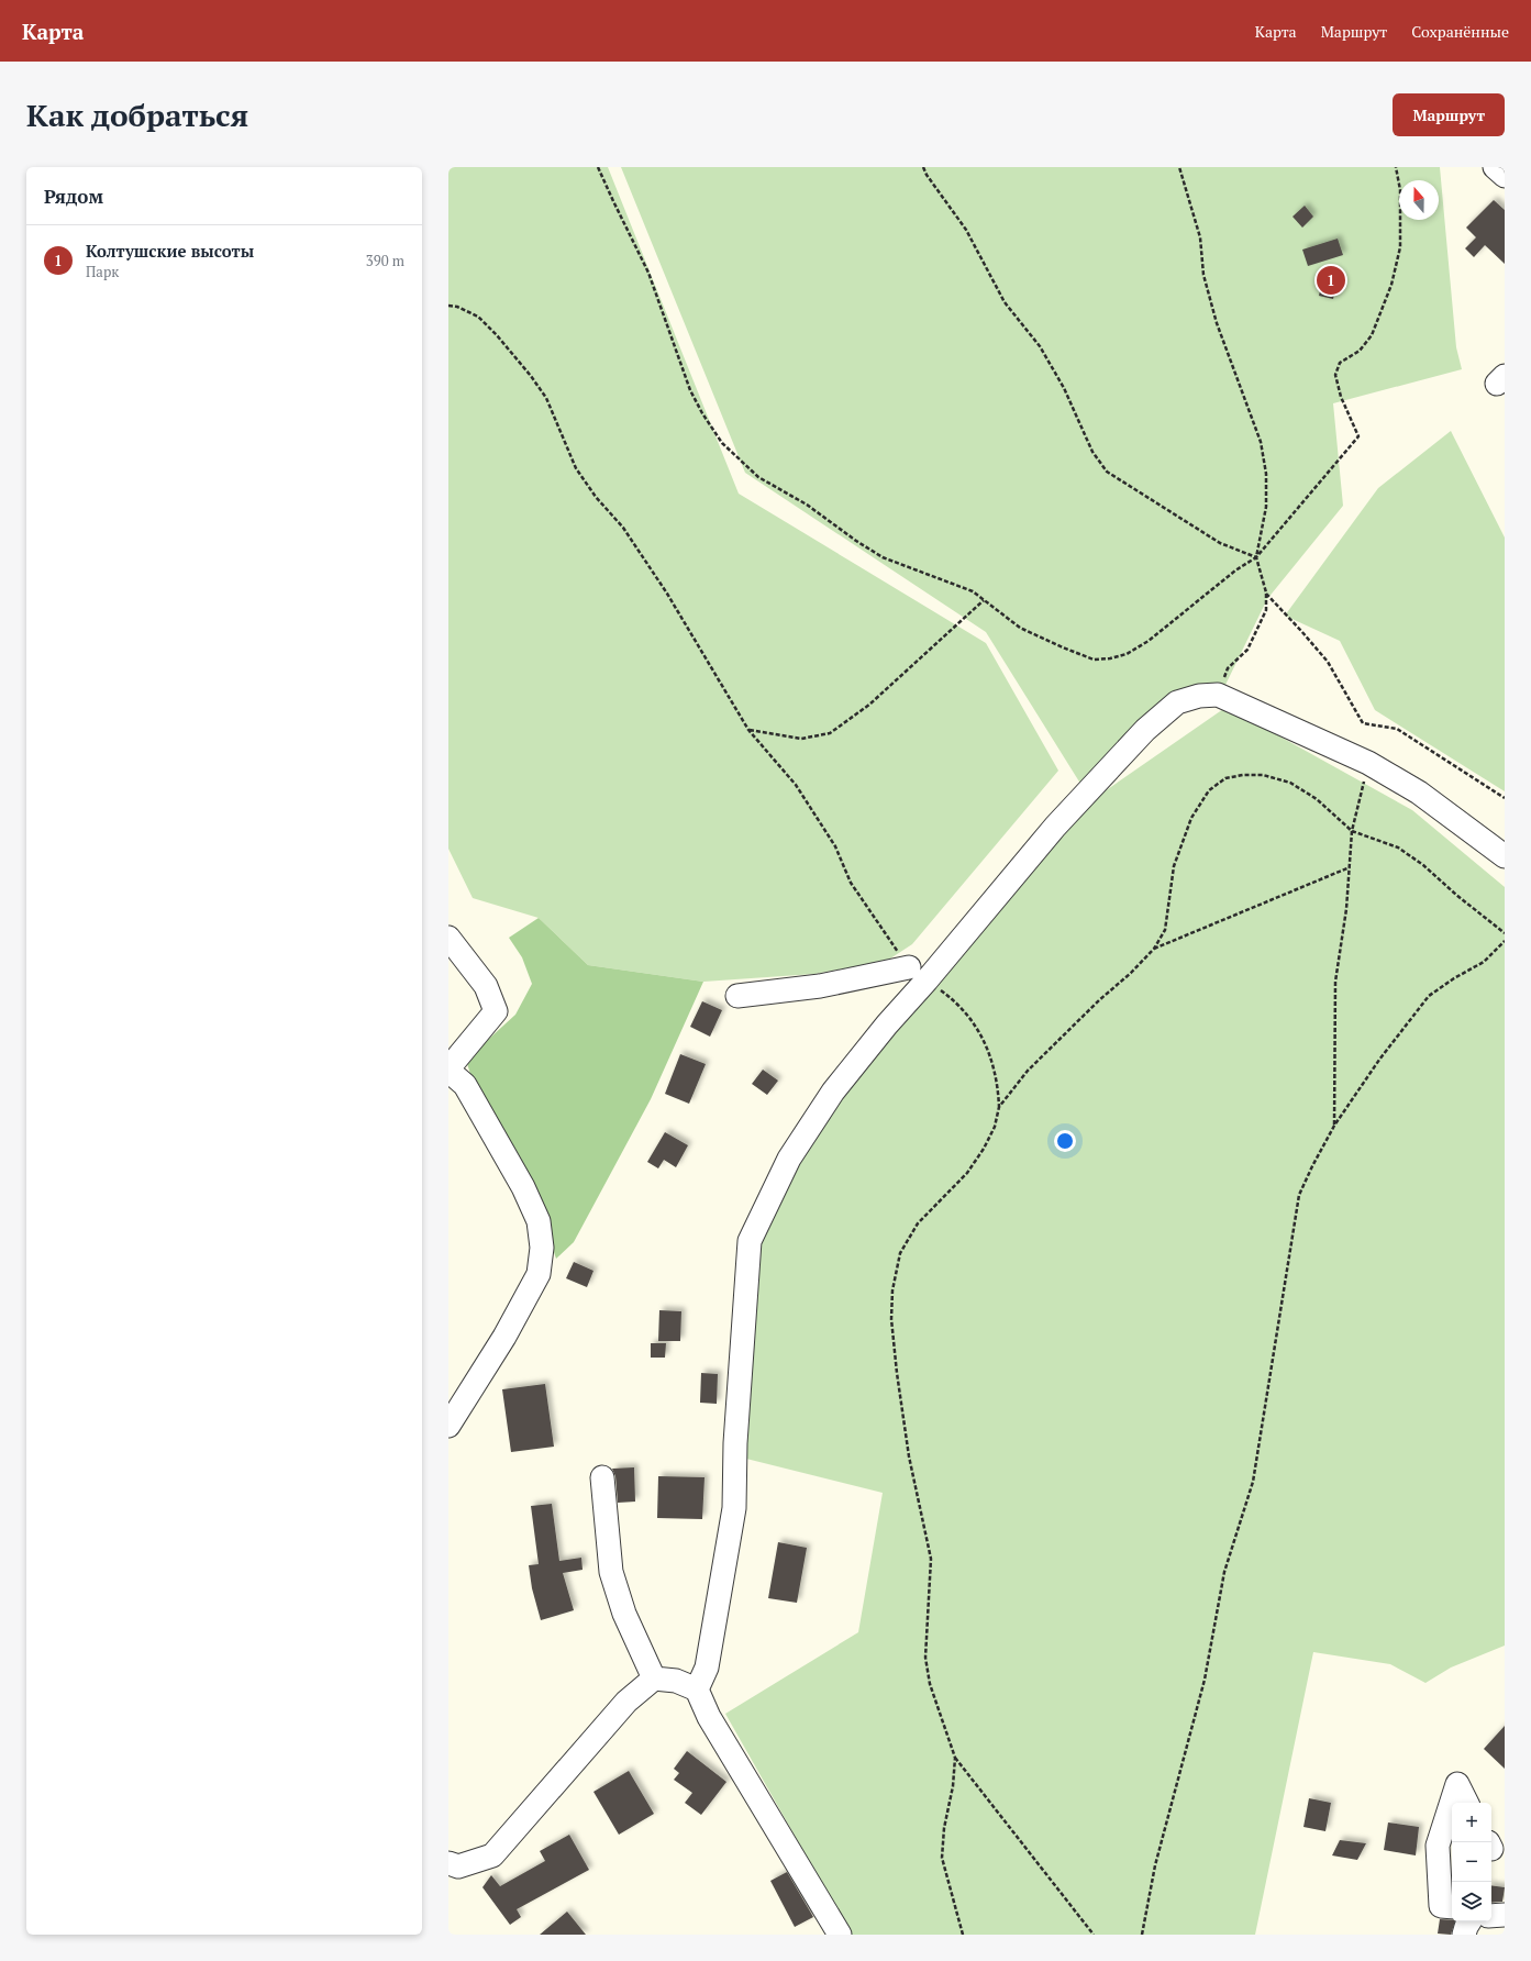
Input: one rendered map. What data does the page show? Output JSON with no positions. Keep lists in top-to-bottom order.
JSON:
{
  "north": "top",
  "page": {
    "header": "Карта",
    "nav": ["Карта", "Маршрут", "Сохранённые"],
    "buttons": "Маршрут",
    "title": "Как добраться",
    "heading": "Рядом",
    "list": [
      {
        "mark": "1",
        "name": "Колтушские высоты",
        "note": "Парк",
        "value": "390 m"
      }
    ],
    "pins": "1",
    "map_buttons": ["+", "−"]
  }
}
